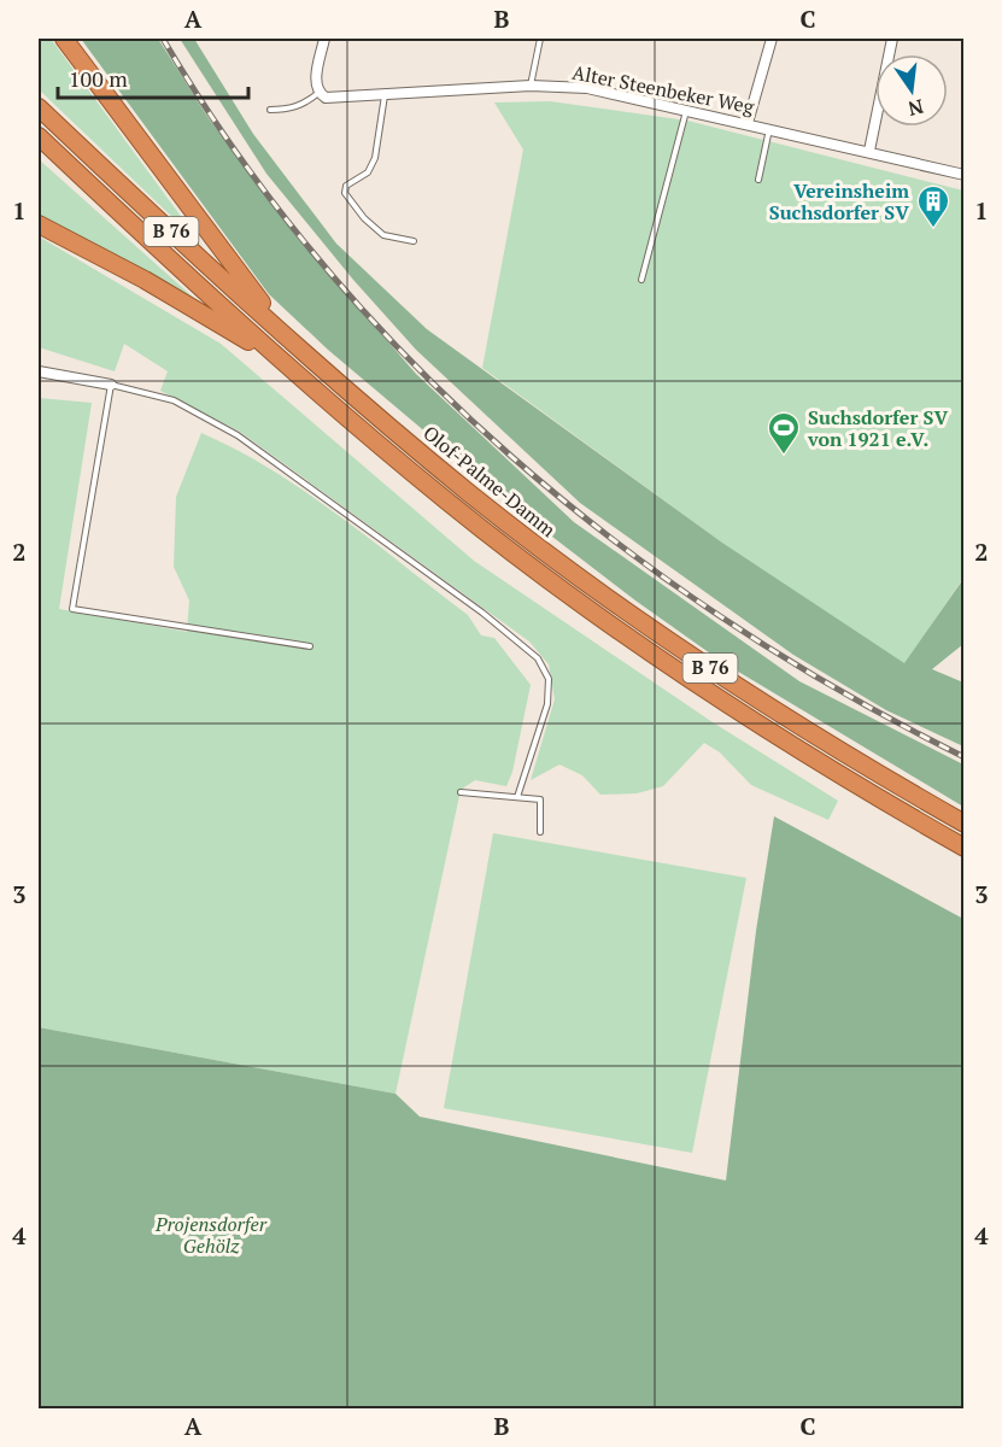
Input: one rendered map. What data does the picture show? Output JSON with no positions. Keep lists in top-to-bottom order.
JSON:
{
  "streets": {
    "highway": ["B 76", "Olof-Palme-Damm"],
    "street": ["Alter Steenbeker Weg"]
  },
  "parks": ["Projensdorfer Gehölz"],
  "places": {
    "building": ["Vereinsheim Suchsdorfer SV"],
    "sports": ["Suchsdorfer SV von 1921 e.V."]
  },
  "scale_bar": "100 m",
  "north": "bottom",
  "grid": {
    "columns": ["A", "B", "C"],
    "rows": [
      "1",
      "2",
      "3",
      "4"
    ]
  }
}
